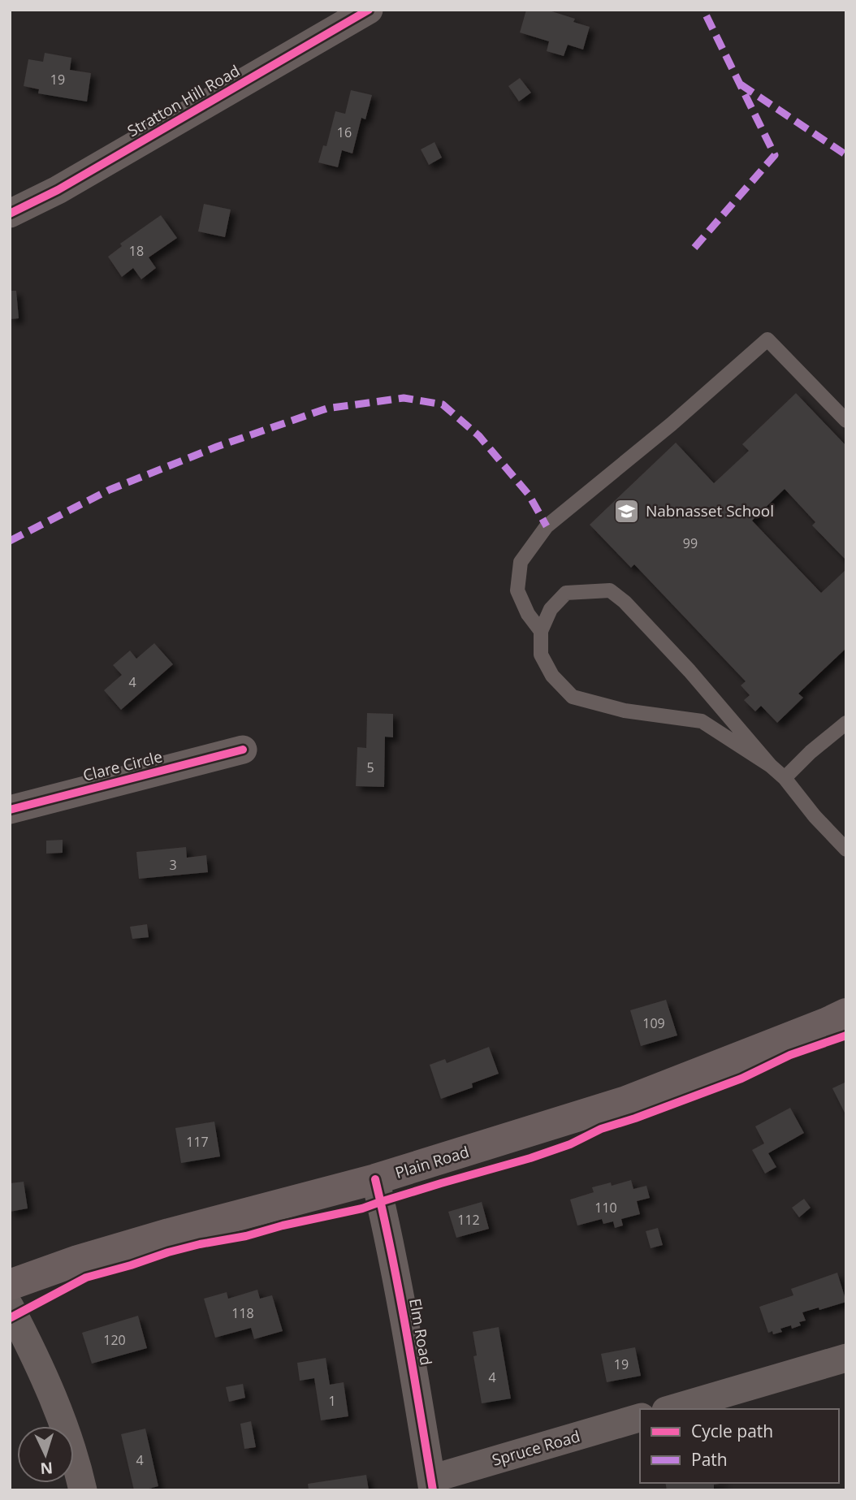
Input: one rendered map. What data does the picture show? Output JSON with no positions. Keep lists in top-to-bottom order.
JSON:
{
  "streets": {
    "main road": ["Plain Road"],
    "street": [
      "Stratton Hill Road",
      "Clare Circle",
      "Elm Road",
      "Spruce Road"
    ]
  },
  "crossings": [
    ["Plain Road", "Elm Road"],
    ["Elm Road", "Spruce Road"]
  ],
  "places": {
    "school or university": ["Nabnasset School"]
  },
  "house_numbers": [
    "19",
    "16",
    "18",
    "99",
    "4",
    "5",
    "3",
    "109",
    "117",
    "110",
    "112",
    "118",
    "120",
    "19",
    "4",
    "1",
    "4"
  ],
  "legend": ["Cycle path", "Path"],
  "north": "bottom"
}
